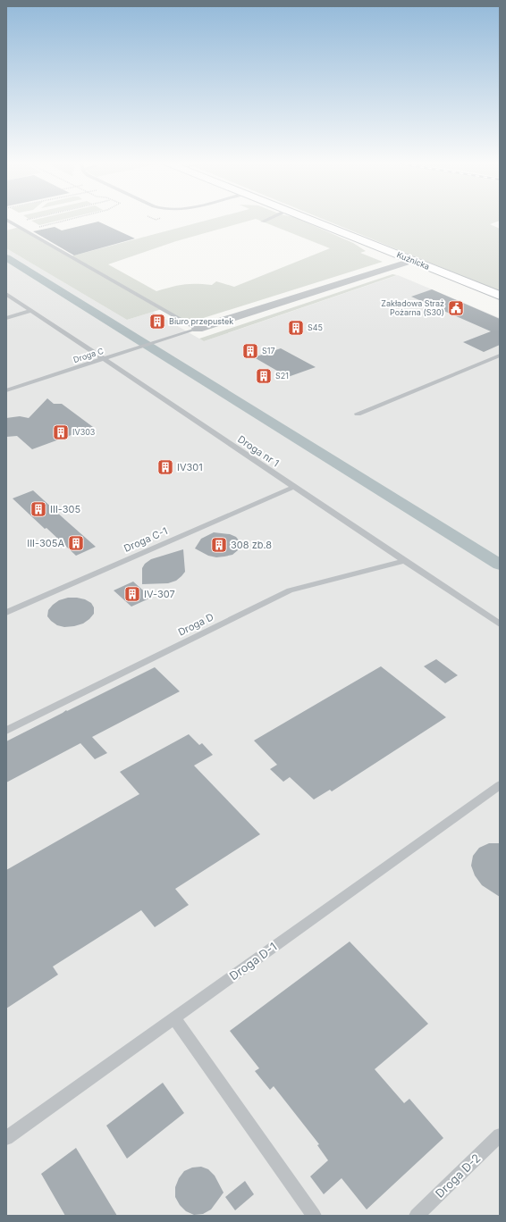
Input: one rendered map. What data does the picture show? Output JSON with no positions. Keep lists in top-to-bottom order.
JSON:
{
  "streets": {
    "street": ["Kuźnicka"],
    "lane": [
      "Droga C",
      "Droga nr 1",
      "Droga C-1",
      "Droga D",
      "Droga D-1",
      "Droga D-2"
    ]
  },
  "crossings": [
    ["Droga C", "Droga nr 1"],
    ["Droga nr 1", "Droga C-1"],
    ["Droga nr 1", "Droga D"]
  ],
  "places": {
    "public building": ["Zakładowa Straż Pożarna (S30)"],
    "building": [
      "Biuro przepustek",
      "S45",
      "S17",
      "S21",
      "IV303",
      "IV301",
      "III-305",
      "III-305A",
      "308 zb.8",
      "IV-307"
    ]
  }
}
